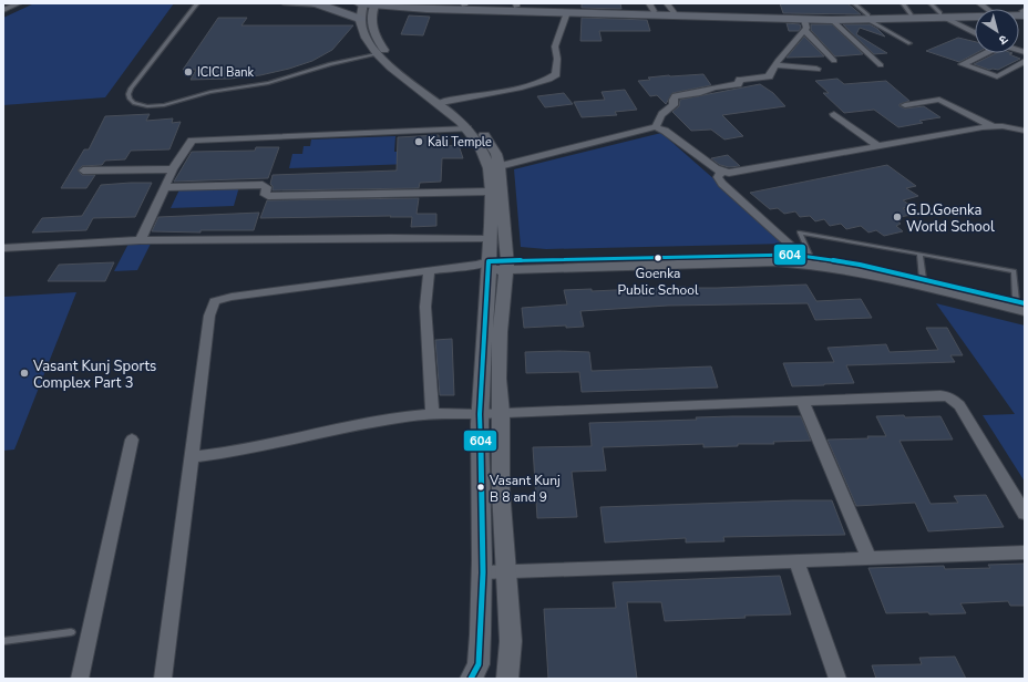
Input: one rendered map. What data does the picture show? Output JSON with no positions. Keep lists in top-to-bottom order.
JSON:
{
  "places": [
    "ICICI Bank",
    "Kali Temple",
    "G.D.Goenka World School",
    "Goenka Public School",
    "Vasant Kunj Sports Complex Part 3",
    "Vasant Kunj B 8 and 9"
  ],
  "lines": ["transit line 604"],
  "north": "bottom right"
}
